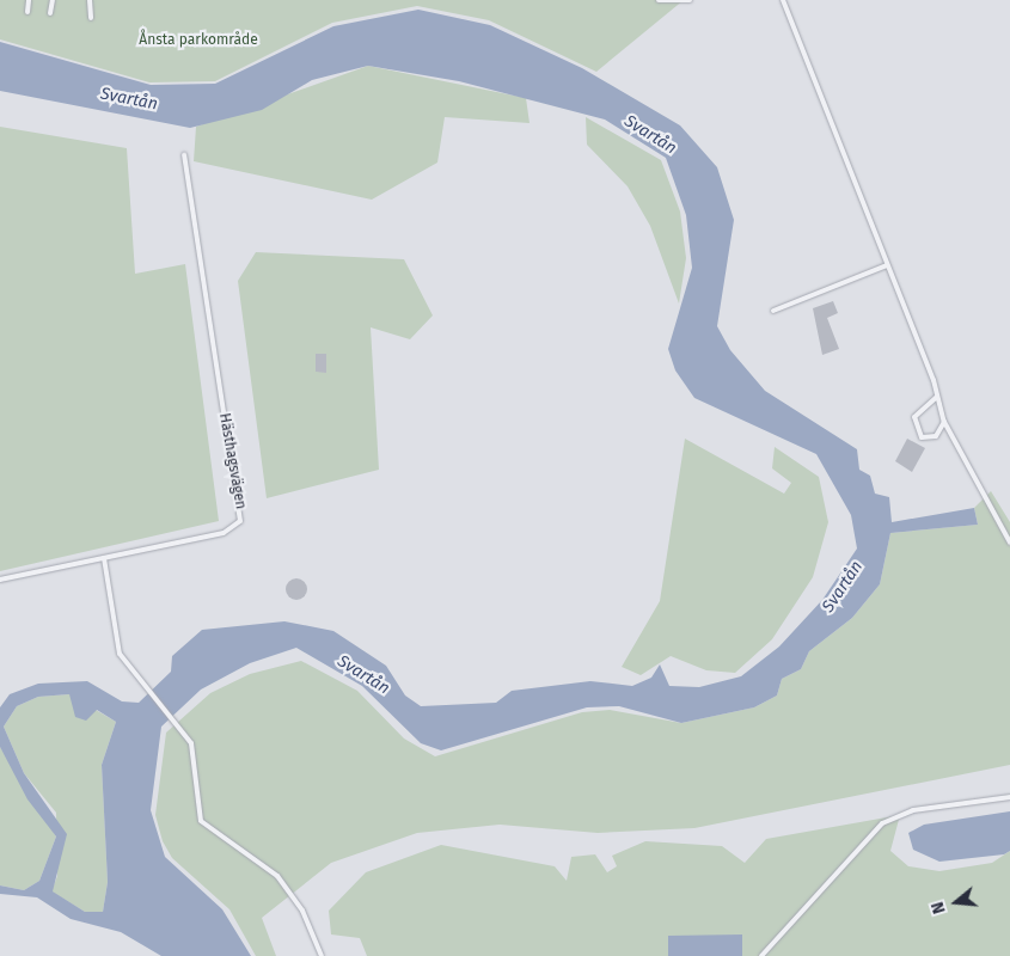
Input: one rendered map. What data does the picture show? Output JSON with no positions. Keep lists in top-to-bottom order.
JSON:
{
  "streets": {
    "lane": ["Hästhagsvägen"]
  },
  "water": ["Svartån"],
  "parks": ["Ånsta parkområde"],
  "north": "left"
}
